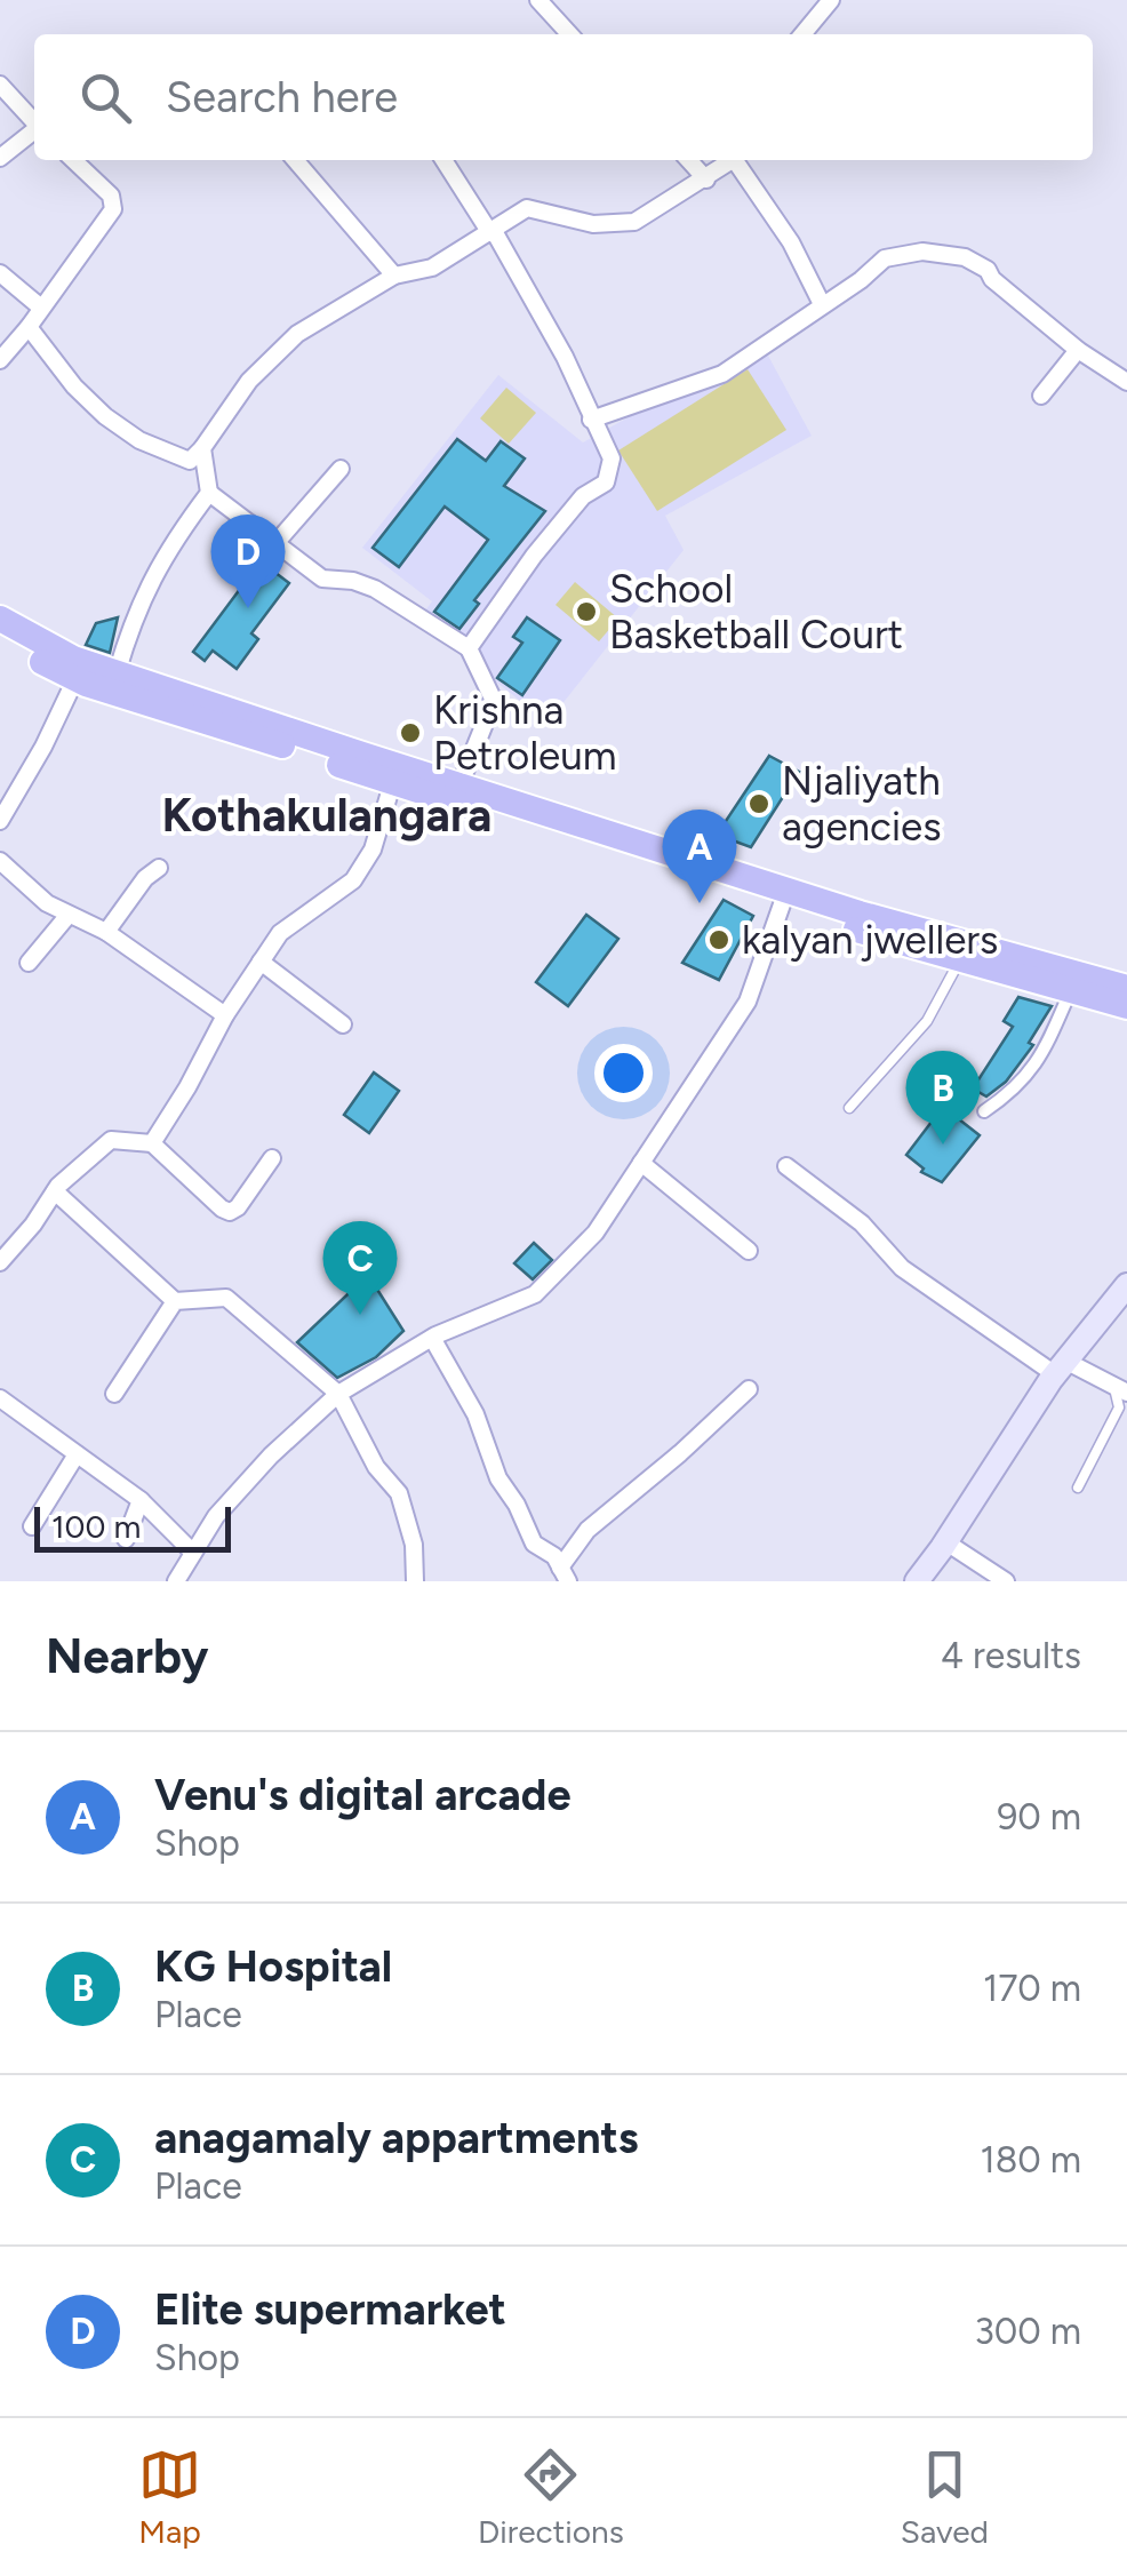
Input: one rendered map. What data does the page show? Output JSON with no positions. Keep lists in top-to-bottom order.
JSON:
{
  "districts": ["Kothakulangara"],
  "places": [
    "School Basketball Court",
    "Krishna Petroleum",
    "Njaliyath agencies",
    "kalyan jwellers"
  ],
  "scale_bar": "100 m",
  "page": {
    "search": "Search here",
    "pins": [
      "D",
      "A",
      "B",
      "C"
    ],
    "scale": "100 m",
    "heading": ["Nearby", "4 results"],
    "list": [
      {
        "mark": "A",
        "name": "Venu's digital arcade",
        "note": "Shop",
        "value": "90 m"
      },
      {
        "mark": "B",
        "name": "KG Hospital",
        "note": "Place",
        "value": "170 m"
      },
      {
        "mark": "C",
        "name": "anagamaly appartments",
        "note": "Place",
        "value": "180 m"
      },
      {
        "mark": "D",
        "name": "Elite supermarket",
        "note": "Shop",
        "value": "300 m"
      }
    ],
    "nav": ["Map", "Directions", "Saved"]
  }
}
